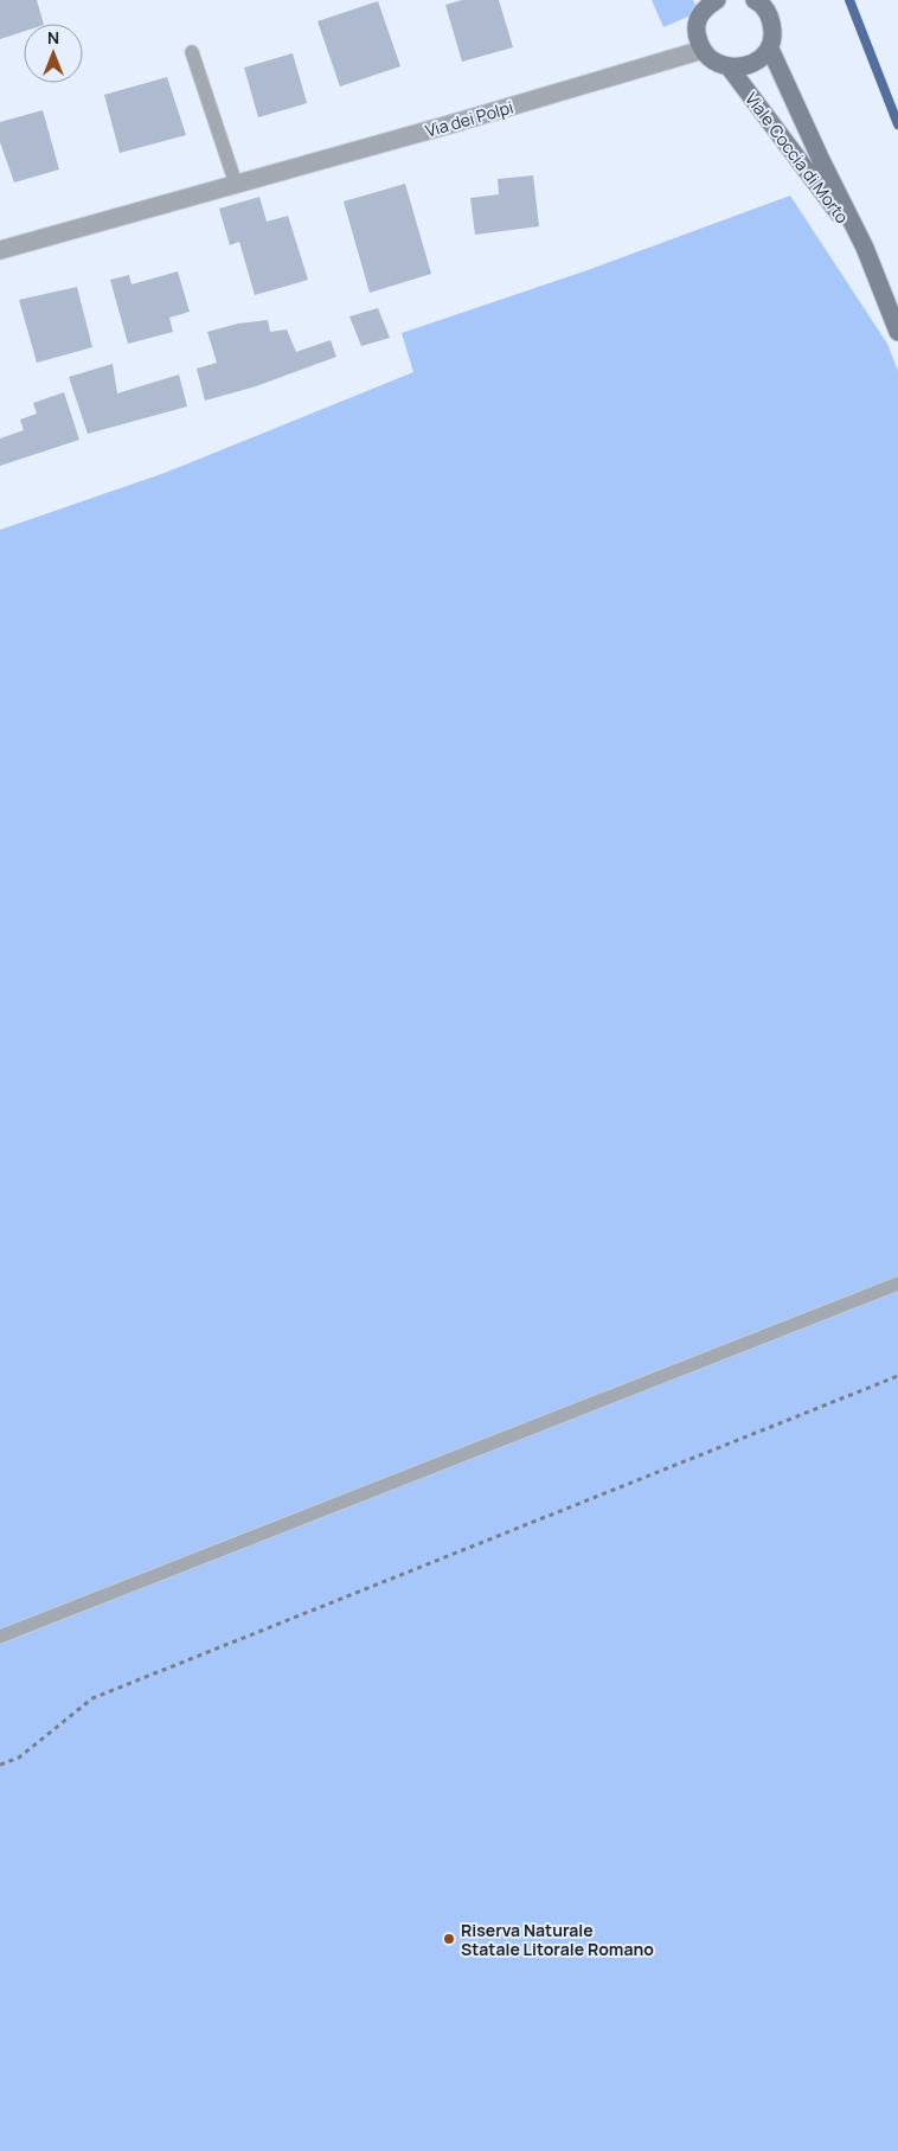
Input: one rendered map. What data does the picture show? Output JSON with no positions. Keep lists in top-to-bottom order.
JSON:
{
  "streets": {
    "street": ["Via dei Polpi", "Viale Coccia di Morto"]
  },
  "places": ["Riserva Naturale Statale Litorale Romano"],
  "north": "top"
}
